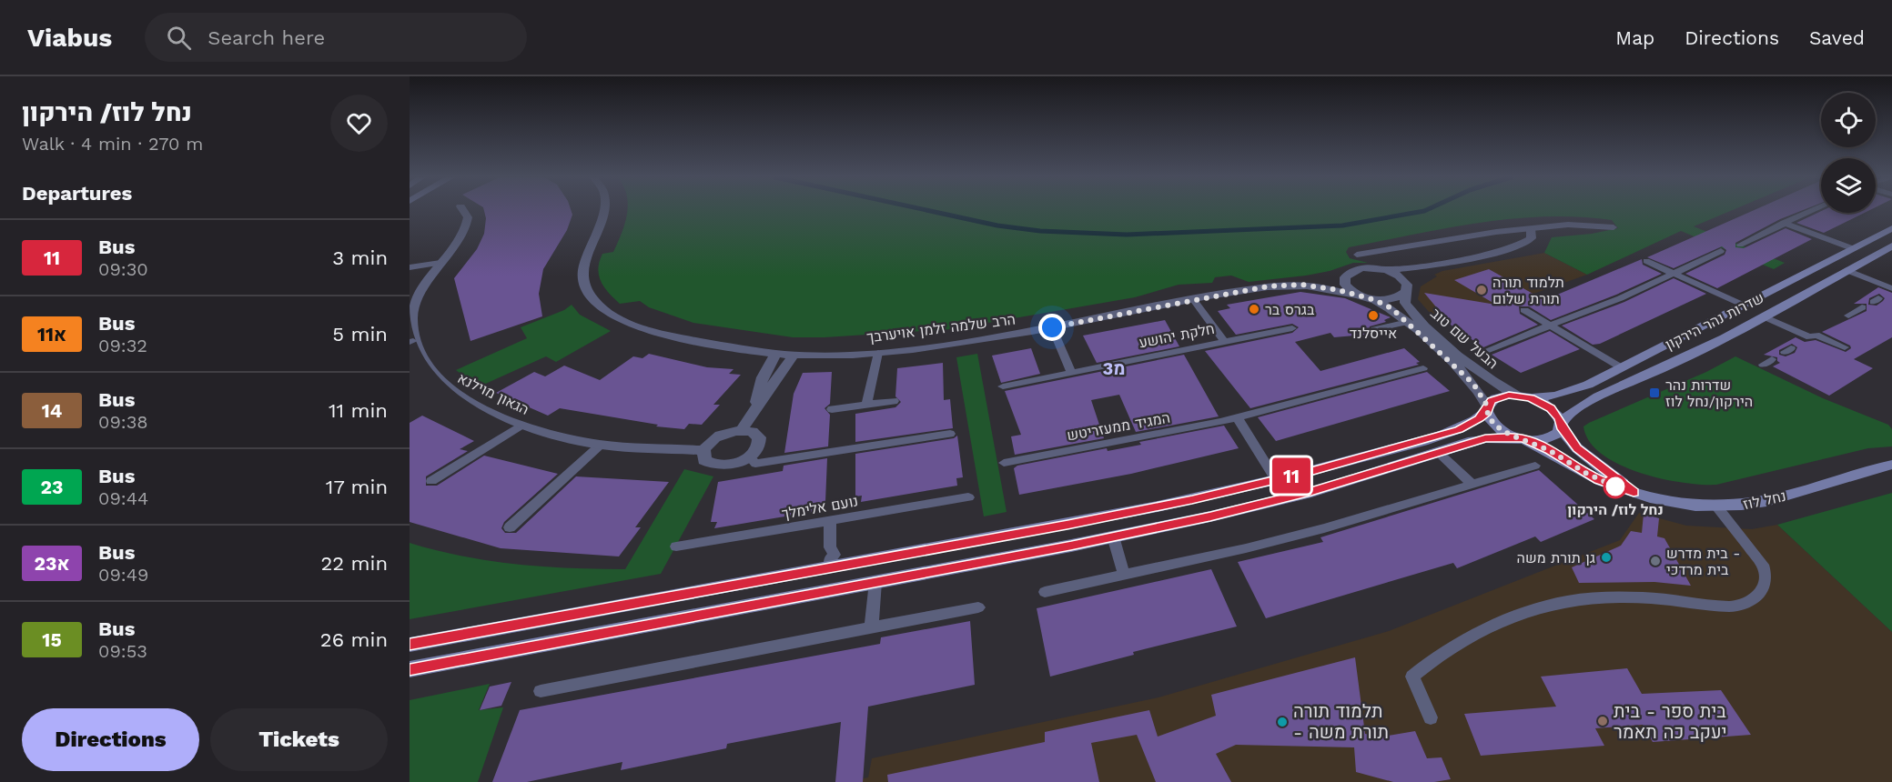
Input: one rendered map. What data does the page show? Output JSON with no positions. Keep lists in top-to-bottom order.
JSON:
{
  "streets": {
    "main road": ["שדרות נהר הירקון", "נחל לוז"],
    "street": ["הרב שלמה זלמן אויערבך", "הבעל שם טוב", "הגאון מוילנא"],
    "lane": ["חלקת יהושע", "המגיד ממעזריטש", "נועם אלימלך"]
  },
  "crossings": [
    ["שדרות נהר הירקון", "הבעל שם טוב"],
    ["שדרות נהר הירקון", "נחל לוז"],
    ["הבעל שם טוב", "נחל לוז"]
  ],
  "districts": ["מ3"],
  "places": {
    "other": [
      "תלמוד תורה תורת שלום",
      "בגרס בר",
      "אייסלנד",
      "נחל לוז/ הירקון",
      "גן תורת משה",
      "בית מדרש - בית מרדכי",
      "בית ספר - בית יעקב כה תאמר",
      "תלמוד תורה - תורת משה"
    ],
    "transit": ["שדרות נהר הירקון/נחל לוז"]
  },
  "lines": ["bus line 11"],
  "page": {
    "header": "Viabus",
    "search": "Search here",
    "nav": ["Map", "Directions", "Saved"],
    "heading": [
      ["נחל לוז/ הירקון", "Walk · 4 min · 270 m"],
      "Departures"
    ],
    "on_map": "11",
    "list": [
      {
        "mark": "11",
        "name": "Bus",
        "note": "09:30",
        "value": "3 min"
      },
      {
        "mark": "11א",
        "name": "Bus",
        "note": "09:32",
        "value": "5 min"
      },
      {
        "mark": "14",
        "name": "Bus",
        "note": "09:38",
        "value": "11 min"
      },
      {
        "mark": "23",
        "name": "Bus",
        "note": "09:44",
        "value": "17 min"
      },
      {
        "mark": "23א",
        "name": "Bus",
        "note": "09:49",
        "value": "22 min"
      },
      {
        "mark": "15",
        "name": "Bus",
        "note": "09:53",
        "value": "26 min"
      }
    ],
    "buttons": ["Directions", "Tickets"]
  }
}
